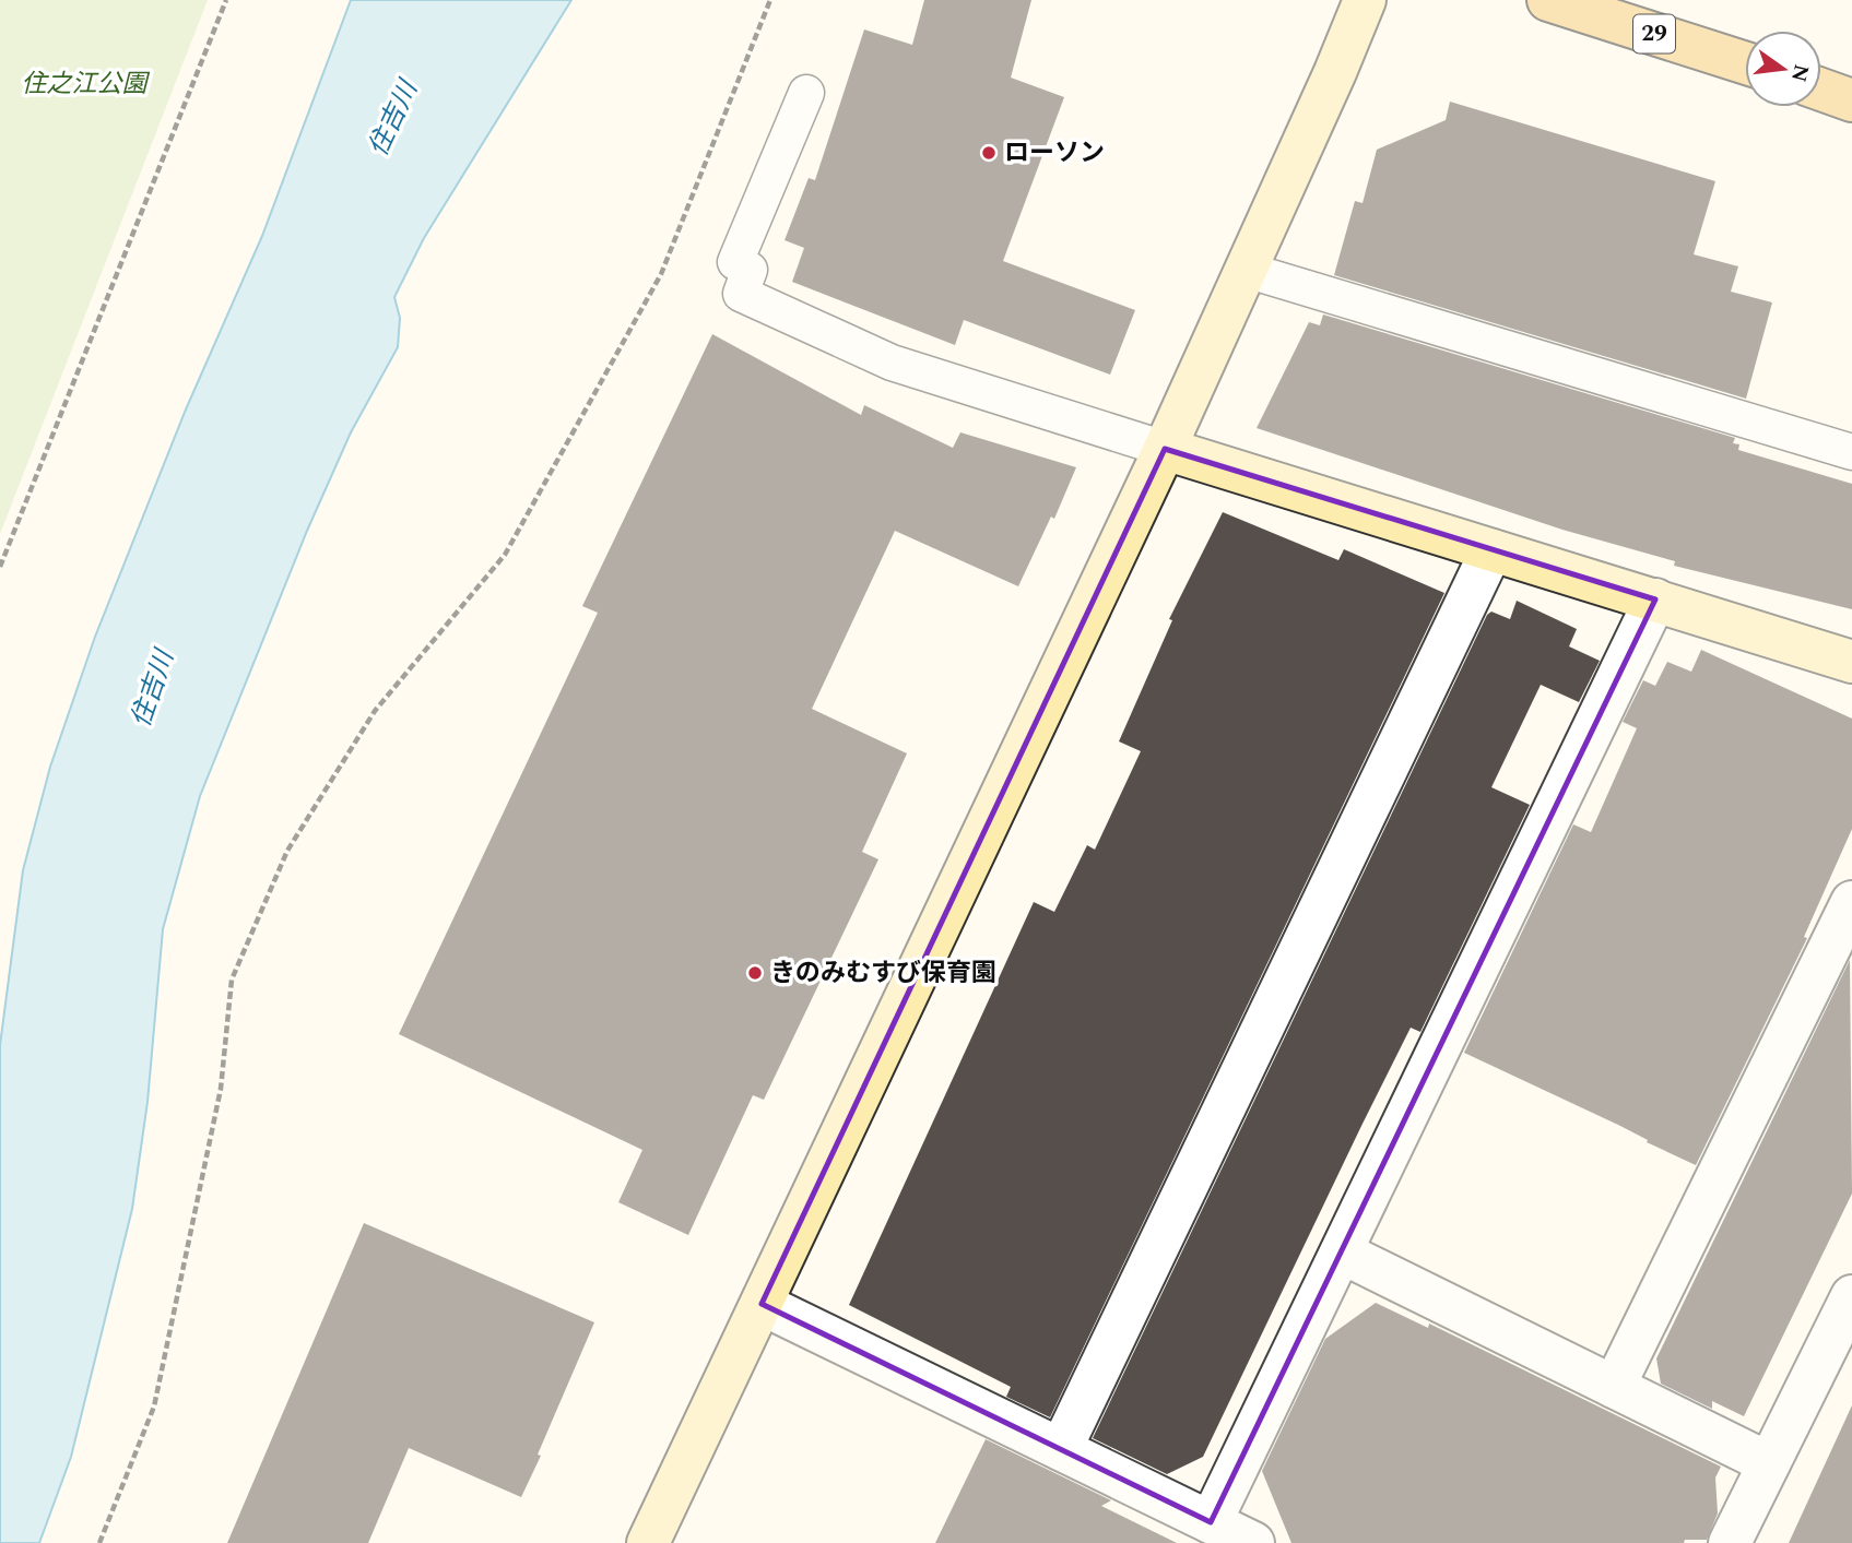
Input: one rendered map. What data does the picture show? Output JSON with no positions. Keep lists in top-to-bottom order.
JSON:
{
  "streets": {
    "main road": ["29"]
  },
  "water": ["住吉川"],
  "parks": ["住之江公園"],
  "places": ["ローソン", "きのみむすび保育園"],
  "north": "right"
}
